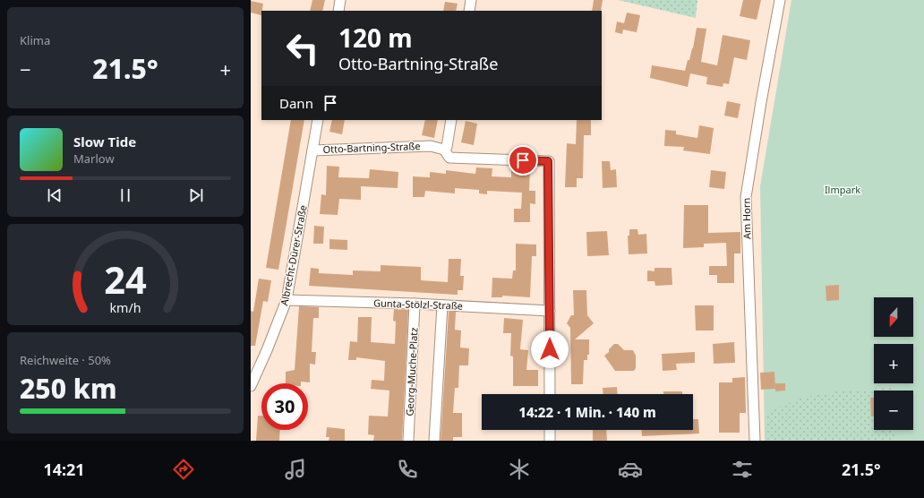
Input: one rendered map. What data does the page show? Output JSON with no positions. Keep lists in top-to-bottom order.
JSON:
{
  "streets": {
    "street": [
      "Otto-Bartning-Straße",
      "Am Horn",
      "Albrecht-Dürer-Straße",
      "Gunta-Stölzl-Straße",
      "Georg-Muche-Platz"
    ]
  },
  "crossings": [
    ["Otto-Bartning-Straße", "Albrecht-Dürer-Straße"],
    ["Albrecht-Dürer-Straße", "Gunta-Stölzl-Straße"],
    ["Gunta-Stölzl-Straße", "Georg-Muche-Platz"]
  ],
  "parks": ["Ilmpark"],
  "north": "bottom",
  "page": {
    "tile": [
      "Klima",
      ["Reichweite · 50%", "250 km"]
    ],
    "turn": ["120 m", "Otto-Bartning-Straße"],
    "heat": ["−", "21.5°", "+"],
    "then": "Dann",
    "song": ["Slow Tide", "Marlow"],
    "map_buttons": ["+", "−"],
    "limit": "30",
    "trip": "14:22 · 1 Min. · 140 m",
    "tabs": ["14:21", "21.5°"],
    "gauge": ["24", "km/h"]
  }
}
